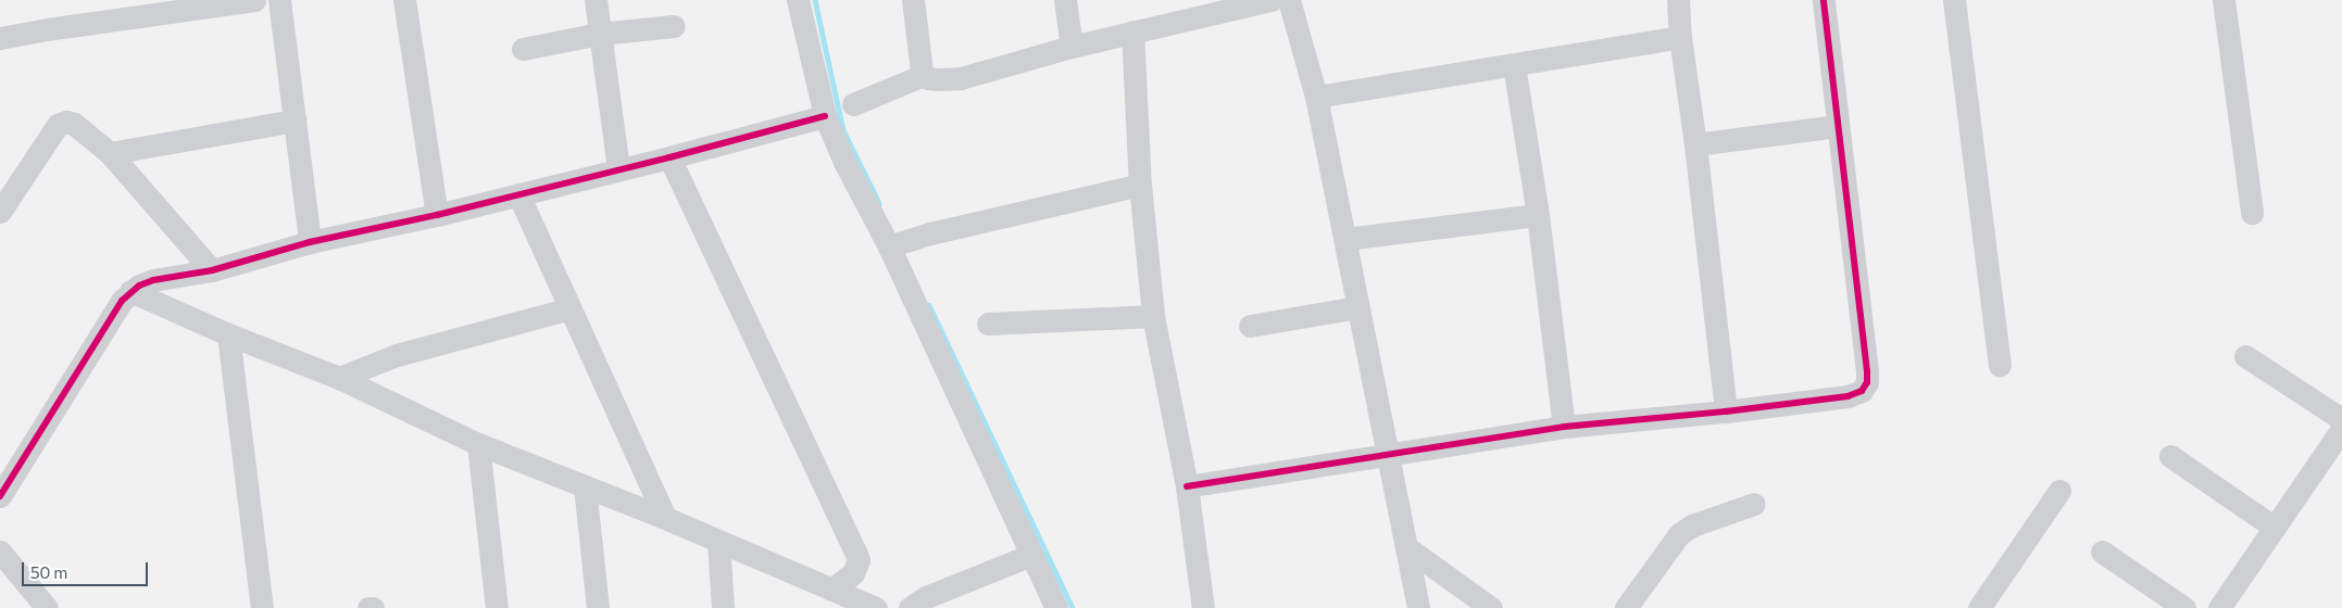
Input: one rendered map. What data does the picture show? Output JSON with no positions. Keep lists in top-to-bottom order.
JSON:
{
  "scale_bar": "50 m"
}
